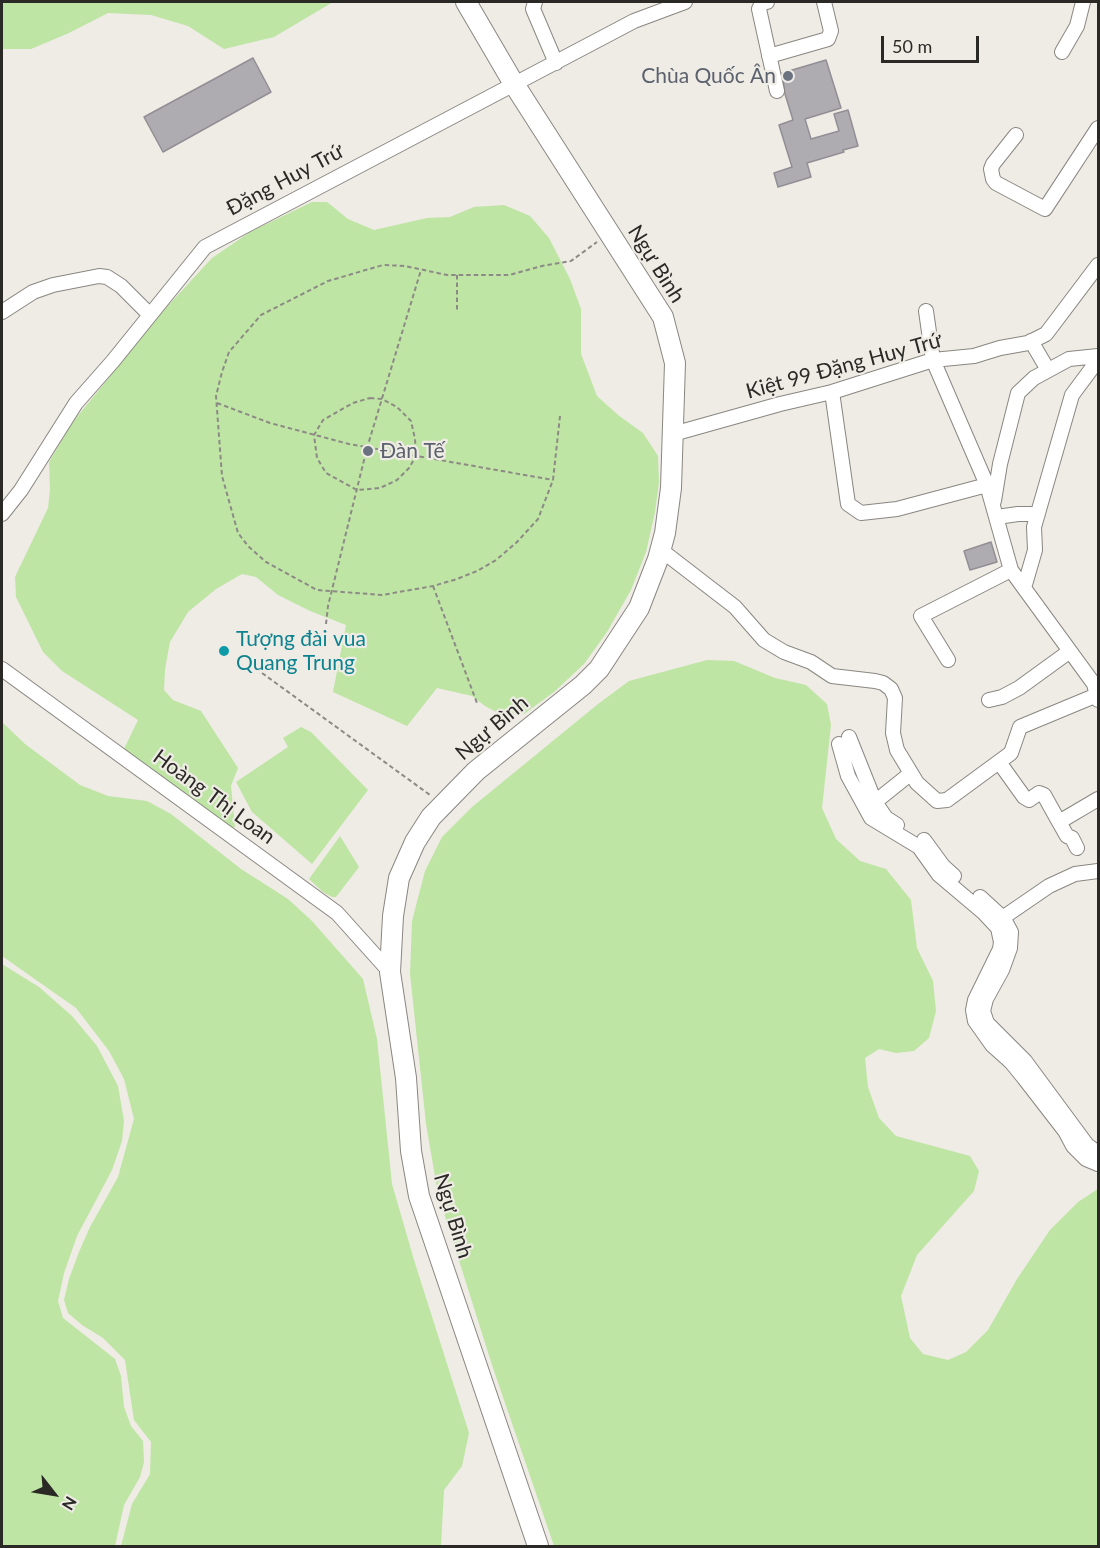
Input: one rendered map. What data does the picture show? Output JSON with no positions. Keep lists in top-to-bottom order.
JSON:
{
  "streets": {
    "highway": ["Ngự Bình"],
    "street": ["Đặng Huy Trứ", "Kiệt 99 Đặng Huy Trứ", "Hoàng Thị Loan"]
  },
  "crossings": [
    ["Đặng Huy Trứ", "Ngự Bình"],
    ["Ngự Bình", "Kiệt 99 Đặng Huy Trứ"],
    ["Ngự Bình", "Hoàng Thị Loan"]
  ],
  "places": ["Chùa Quốc Ân", "Đàn Tế", "Tượng đài vua Quang Trung"],
  "scale_bar": "50 m",
  "north": "bottom right"
}
